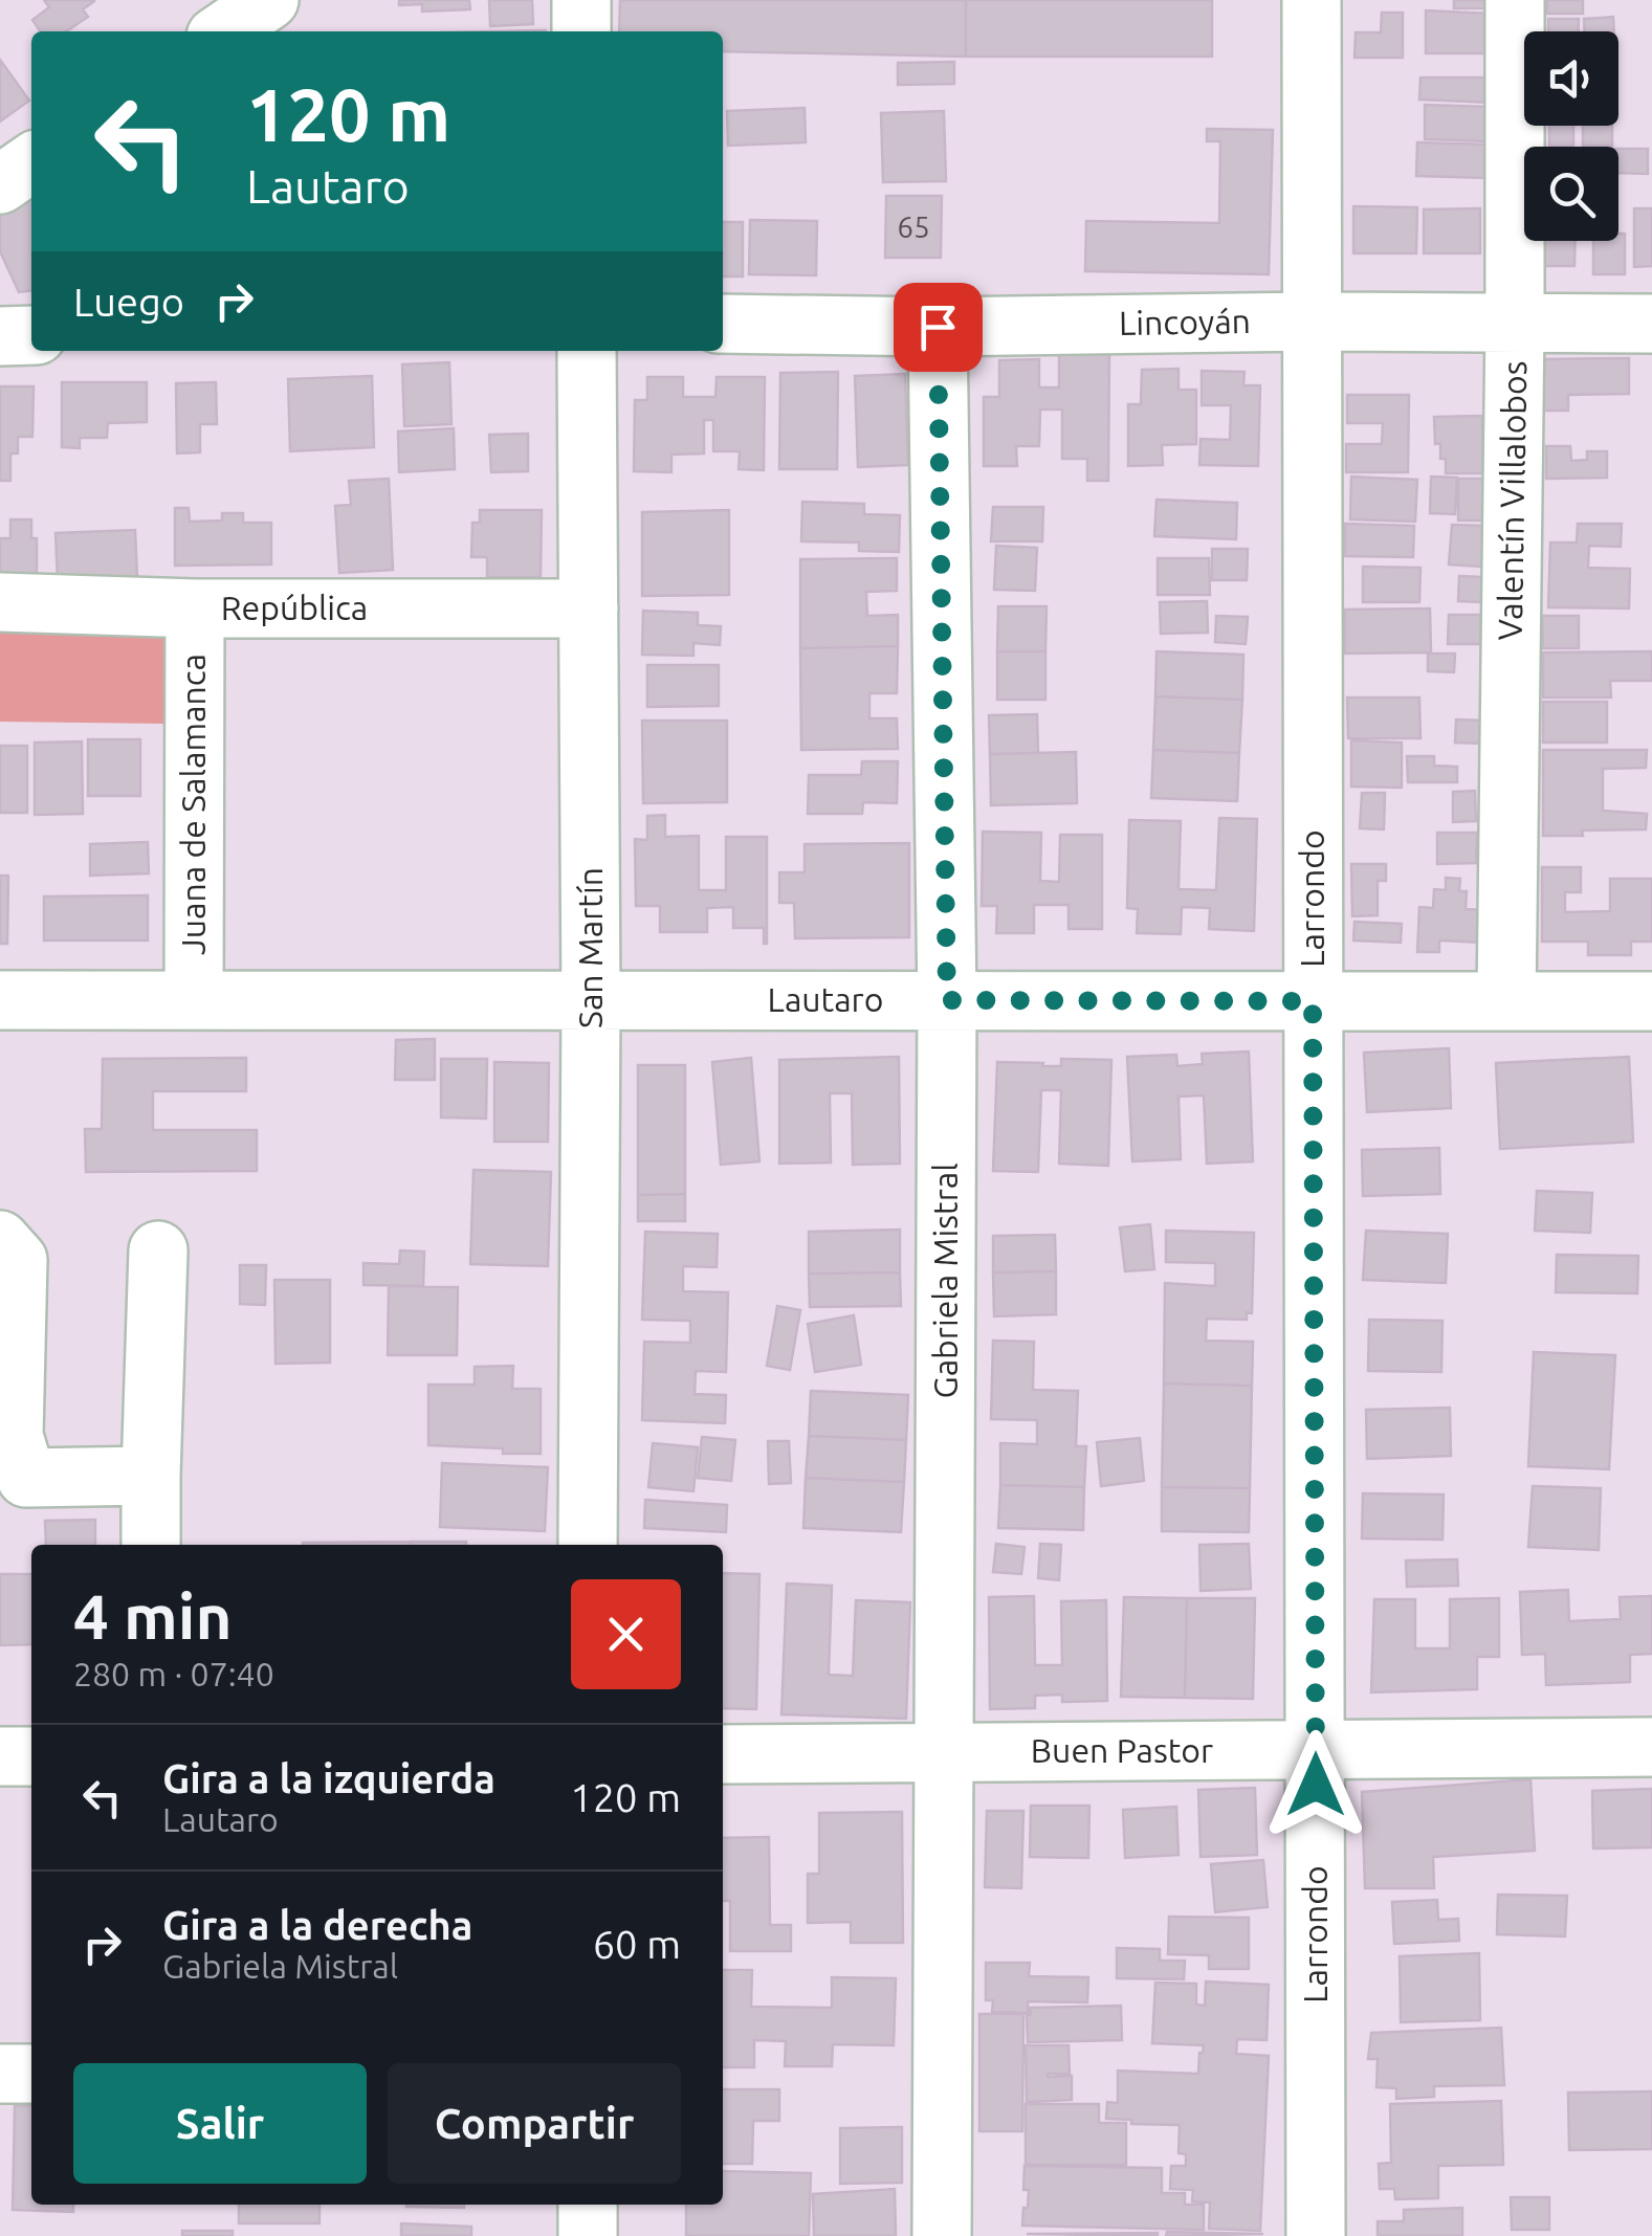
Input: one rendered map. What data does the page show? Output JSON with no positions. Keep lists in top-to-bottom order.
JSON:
{
  "streets": {
    "street": [
      "Lincoyán",
      "Valentín Villalobos",
      "República",
      "Juana de Salamanca",
      "Larrondo",
      "San Martín",
      "Lautaro",
      "Gabriela Mistral",
      "Buen Pastor"
    ]
  },
  "crossings": [
    ["Lincoyán", "Valentín Villalobos"],
    ["Lincoyán", "Larrondo"],
    ["Lincoyán", "Gabriela Mistral"],
    ["Valentín Villalobos", "Lautaro"],
    ["República", "Juana de Salamanca"],
    ["República", "San Martín"],
    ["Juana de Salamanca", "Lautaro"],
    ["Larrondo", "Lautaro"],
    ["Larrondo", "Buen Pastor"],
    ["San Martín", "Lautaro"],
    ["Lautaro", "Gabriela Mistral"],
    ["Gabriela Mistral", "Buen Pastor"]
  ],
  "house_numbers": ["65"],
  "page": {
    "turn": ["120 m", "Lautaro"],
    "then": "Luego",
    "heading": ["4 min", "280 m · 07:40"],
    "list": [
      {
        "name": "Gira a la izquierda",
        "note": "Lautaro",
        "value": "120 m"
      },
      {
        "name": "Gira a la derecha",
        "note": "Gabriela Mistral",
        "value": "60 m"
      }
    ],
    "buttons": ["Salir", "Compartir"]
  }
}
